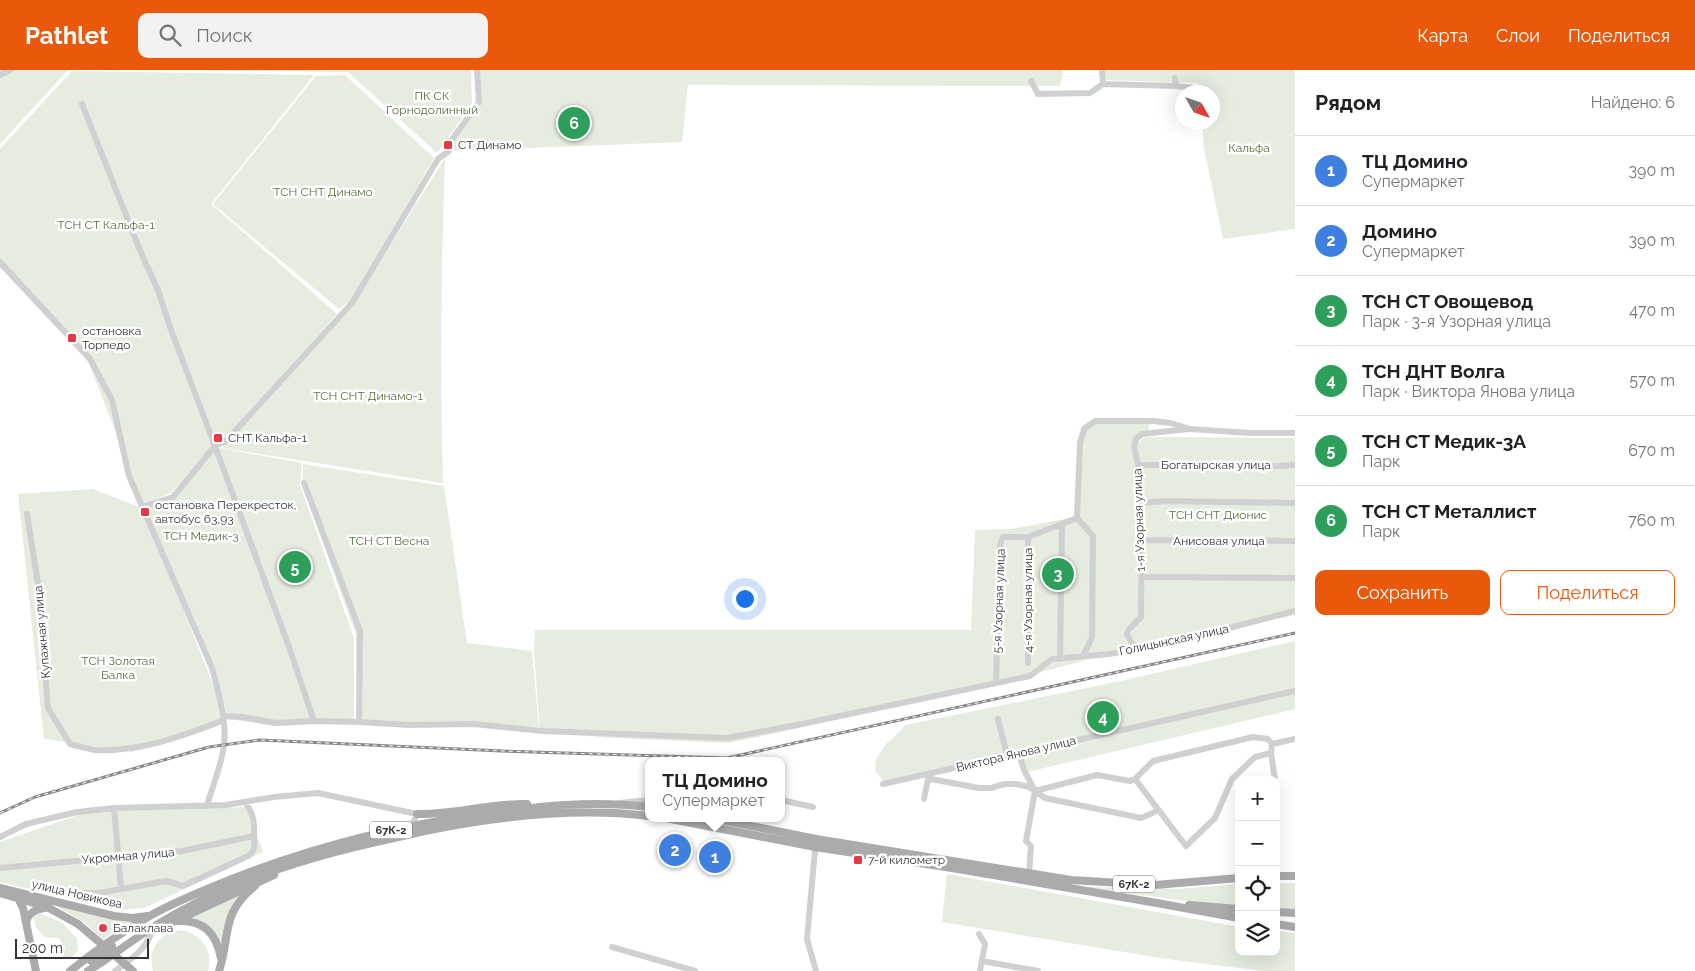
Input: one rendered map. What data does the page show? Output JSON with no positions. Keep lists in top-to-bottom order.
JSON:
{
  "streets": {
    "main road": ["67К-2", "улица Новикова"],
    "street": [
      "Богатырская улица",
      "1-я Узорная улица",
      "Анисовая улица",
      "4-я Узорная улица",
      "5-я Узорная улица",
      "Купажная улица",
      "Голицынская улица",
      "Виктора Янова улица",
      "Укромная улица"
    ]
  },
  "crossings": [
    ["Богатырская улица", "1-я Узорная улица"],
    ["1-я Узорная улица", "Анисовая улица"],
    ["1-я Узорная улица", "Голицынская улица"],
    ["4-я Узорная улица", "5-я Узорная улица"],
    ["5-я Узорная улица", "Голицынская улица"]
  ],
  "parks": [
    "ПК СК Горнодолинный",
    "Кальфа",
    "ТСН СНТ Динамо",
    "ТСН СТ Кальфа-1",
    "ТСН СНТ Динамо-1",
    "ТСН СНТ Дионис",
    "ТСН Медик-3",
    "ТСН СТ Весна",
    "ТСН Золотая Балка"
  ],
  "places": {
    "transit": [
      "СТ Динамо",
      "остановка Торпедо",
      "СНТ Кальфа-1",
      "остановка Перекресток, автобус 63,93",
      "7-й километр"
    ],
    "other": ["Балаклава"]
  },
  "scale_bar": "200 m",
  "north": "bottom right",
  "page": {
    "header": "Pathlet",
    "search": "Поиск",
    "nav": ["Карта", "Слои", "Поделиться"],
    "heading": ["Рядом", "Найдено: 6"],
    "pins": [
      "6",
      "5",
      "3",
      "4",
      "2",
      "1"
    ],
    "list": [
      {
        "mark": "1",
        "name": "ТЦ Домино",
        "note": "Супермаркет",
        "value": "390 m"
      },
      {
        "mark": "2",
        "name": "Домино",
        "note": "Супермаркет",
        "value": "390 m"
      },
      {
        "mark": "3",
        "name": "ТСН СТ Овощевод",
        "note": "Парк · 3-я Узорная улица",
        "value": "470 m"
      },
      {
        "mark": "4",
        "name": "ТСН ДНТ Волга",
        "note": "Парк · Виктора Янова улица",
        "value": "570 m"
      },
      {
        "mark": "5",
        "name": "ТСН СТ Медик-3А",
        "note": "Парк",
        "value": "670 m"
      },
      {
        "mark": "6",
        "name": "ТСН СТ Металлист",
        "note": "Парк",
        "value": "760 m"
      }
    ],
    "buttons": ["Сохранить", "Поделиться"],
    "popup": ["ТЦ Домино", "Супермаркет"],
    "map_buttons": ["+", "−"],
    "scale": "200 m"
  }
}
